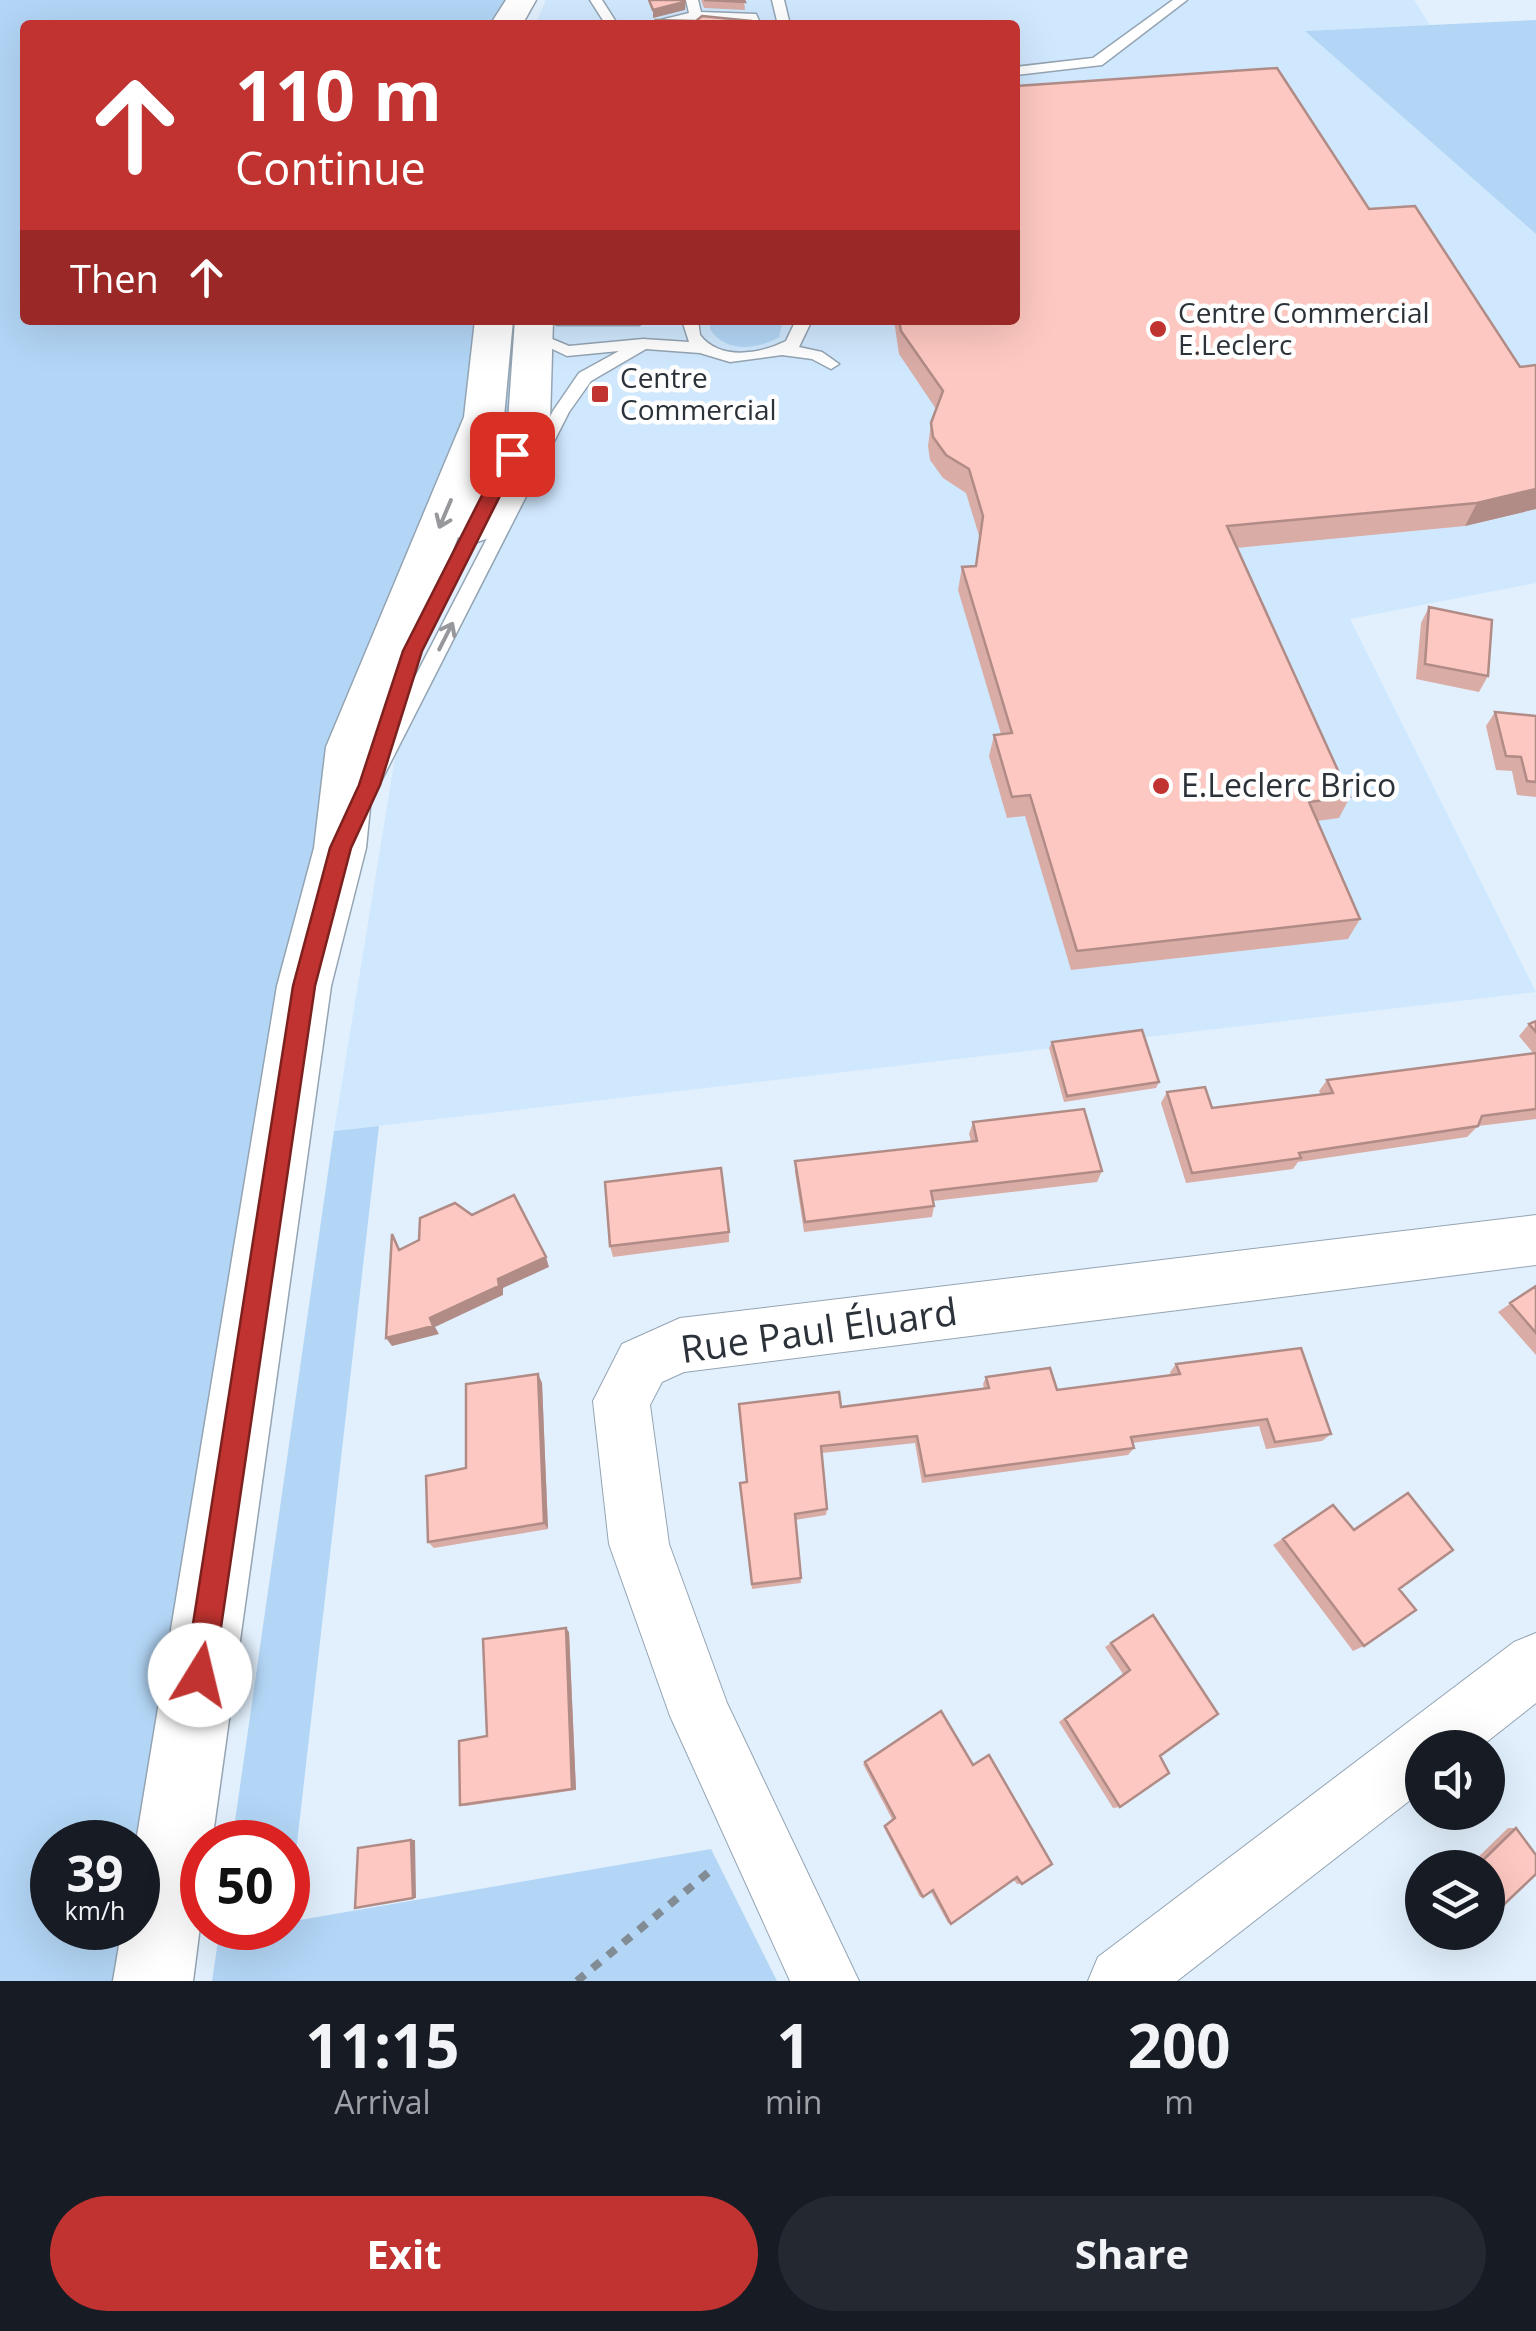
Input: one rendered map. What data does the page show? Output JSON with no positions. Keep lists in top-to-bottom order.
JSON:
{
  "streets": {
    "street": ["Rue Paul Éluard"]
  },
  "places": {
    "other": ["Centre Commercial E.Leclerc", "E.Leclerc Brico"],
    "transit": ["Centre Commercial"]
  },
  "page": {
    "turn": ["110 m", "Continue"],
    "then": "Then",
    "speed": "39 km/h",
    "limit": "50",
    "eta": [
      "11:15",
      "Arrival",
      "1",
      "min",
      "200",
      "m"
    ],
    "buttons": ["Exit", "Share"]
  }
}
